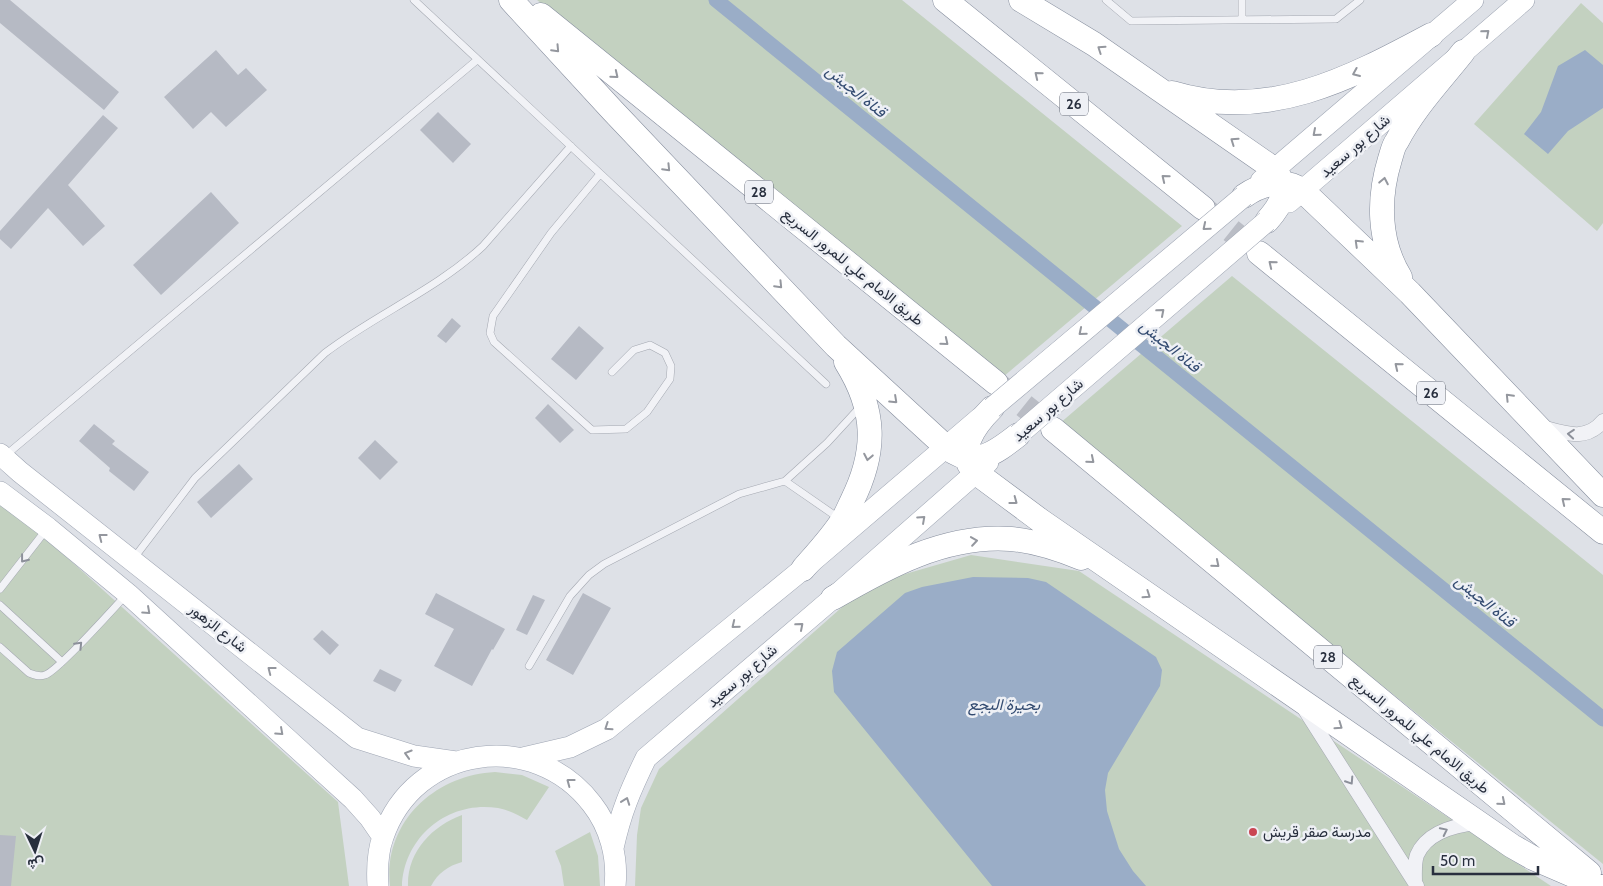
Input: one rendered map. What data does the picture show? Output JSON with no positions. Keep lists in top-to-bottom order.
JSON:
{
  "streets": {
    "highway": ["26", "28", "طريق الامام علي للمرور السريع"],
    "main road": ["شارع بور سعيد", "شارع الزهور"]
  },
  "water": ["قناة الجيش", "بحيرة البجع"],
  "places": ["مدرسة صقر قريش"],
  "scale_bar": "50 m",
  "north": "bottom"
}
